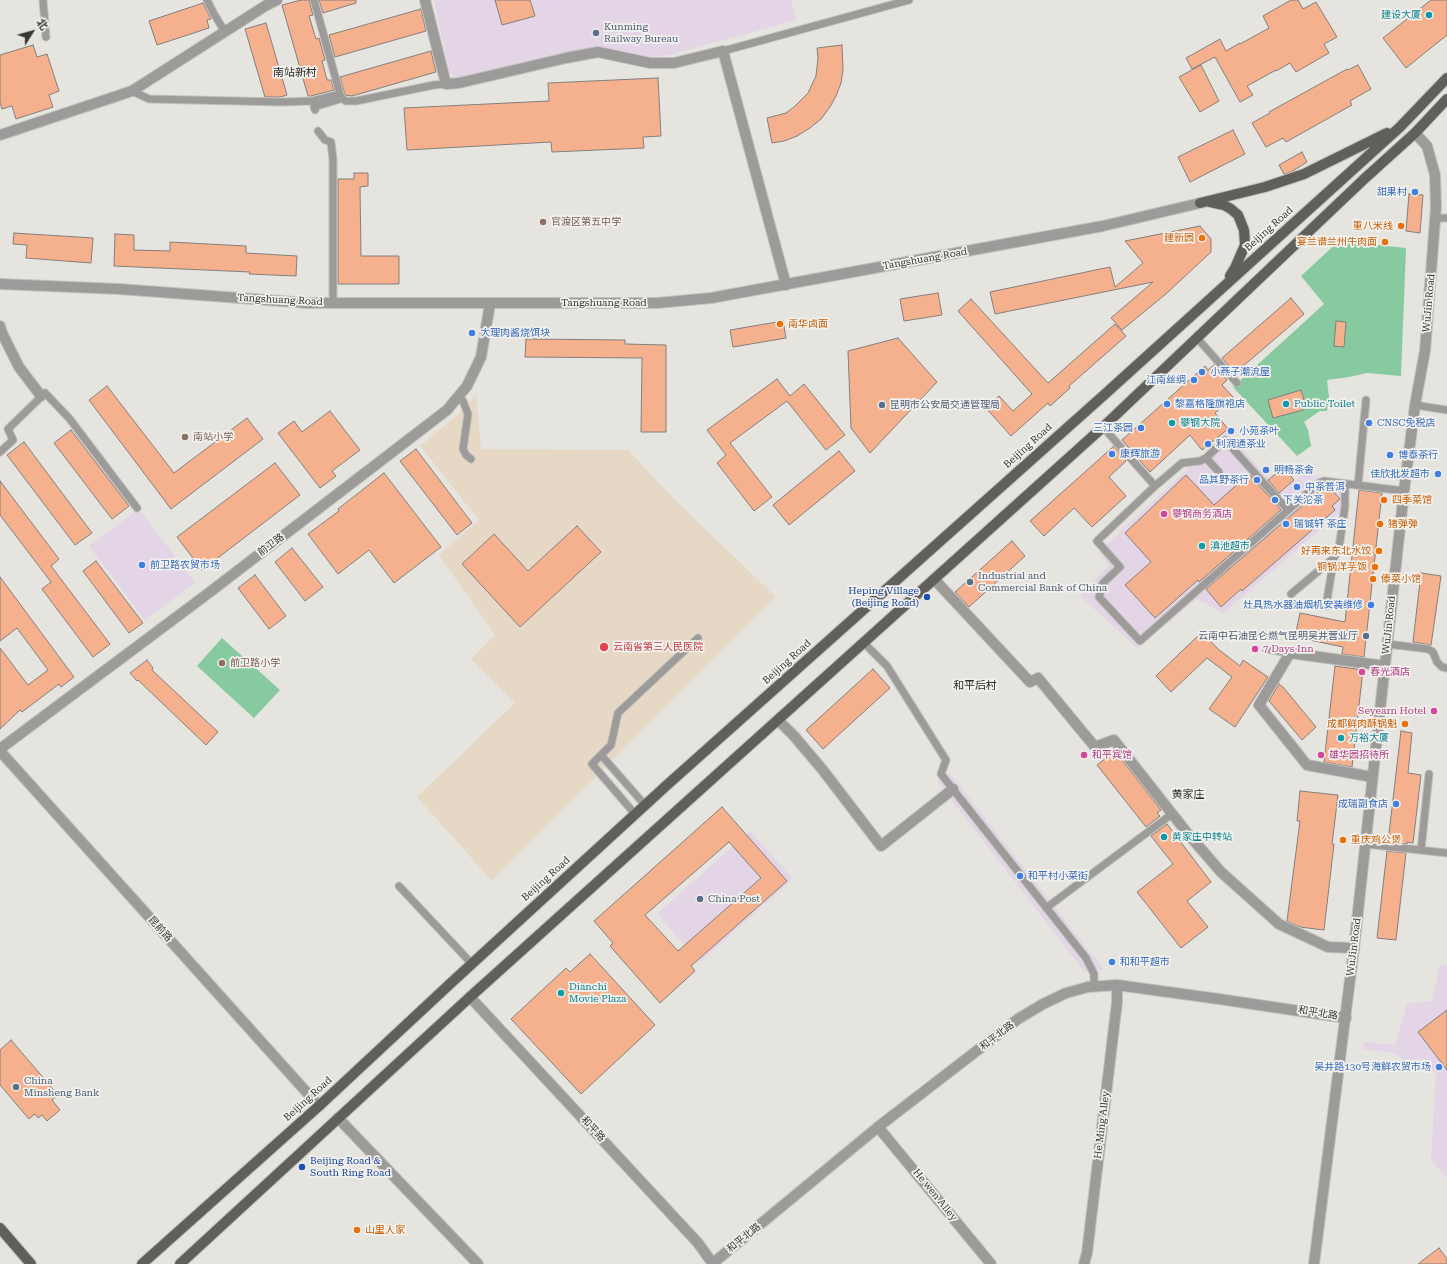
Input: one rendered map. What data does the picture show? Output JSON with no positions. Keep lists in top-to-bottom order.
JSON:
{
  "streets": {
    "main road": ["Beijing Road"],
    "street": [
      "Tangshuang Road",
      "WuJin Road",
      "前卫路",
      "昆前路",
      "和平北路",
      "He Ming Alley",
      "和平路",
      "He wen Alley"
    ]
  },
  "crossings": [
    ["Beijing Road", "昆前路"],
    ["Tangshuang Road", "前卫路"],
    ["WuJin Road", "和平北路"],
    ["前卫路", "昆前路"],
    ["和平北路", "He Ming Alley"],
    ["和平北路", "和平路"],
    ["和平北路", "He wen Alley"]
  ],
  "districts": ["南站新村", "和平后村", "黄家庄"],
  "places": [
    "建设大厦",
    "Kunming Railway Bureau",
    "甜果村",
    "官渡区第五中学",
    "重八米线",
    "建新园",
    "宴兰谱兰州牛肉面",
    "南华卤面",
    "大理肉酱烧饵块",
    "小燕子潮流屋",
    "江南丝绸",
    "黎嘉格隆旗袍店",
    "Public Toilet",
    "昆明市公安局交通管理局",
    "攀钢大院",
    "CNSC免税店",
    "三江茶园",
    "小苑茶叶",
    "南站小学",
    "利润通茶业",
    "康辉旅游",
    "博泰茶行",
    "明畅茶舍",
    "佳欣批发超市",
    "品其野茶行",
    "中茶普洱",
    "下关沱茶",
    "四季菜馆",
    "攀钢商务酒店",
    "瑞铖轩 茶庄",
    "猪弹弹",
    "滇池超市",
    "好再来东北水饺",
    "前卫路农贸市场",
    "铜锅洋芋饭",
    "傣菜小馆",
    "Industrial and Commercial Bank of China",
    "Heping Village (Beijing Road)",
    "灶具热水器油烟机安装维修",
    "云南中石油昆仑燃气昆明吴井营业厅",
    "云南省第三人民医院",
    "7 Days Inn",
    "前卫路小学",
    "春光酒店",
    "Seyearn Hotel",
    "成都鲜肉酥锅魁",
    "万裕大厦",
    "和平宾馆",
    "雄华园招待所",
    "成瑞副食店",
    "黄家庄中转站",
    "重庆鸡公煲",
    "和平村小菜街",
    "China Post",
    "和和平超市",
    "Dianchi Movie Plaza",
    "吴井路130号海鲜农贸市场",
    "China Minsheng Bank",
    "Beijing Road & South Ring Road",
    "山里人家"
  ],
  "north": "top right"
}
